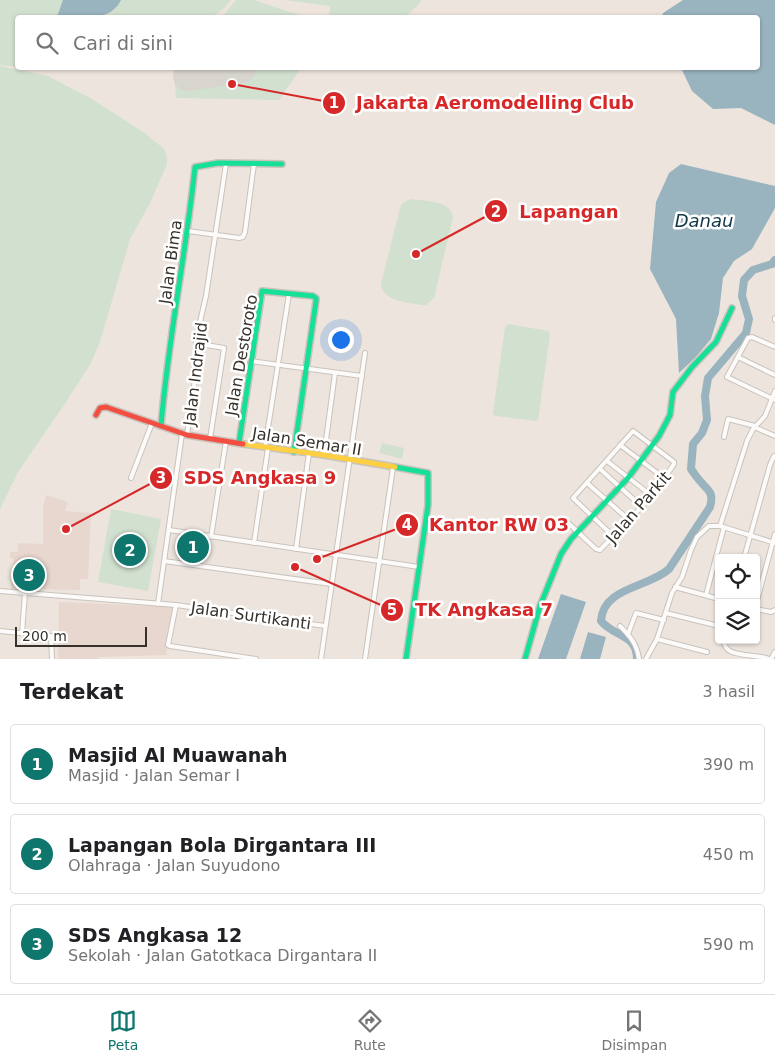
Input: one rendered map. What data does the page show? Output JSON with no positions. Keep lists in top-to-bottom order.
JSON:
{
  "streets": {
    "street": [
      "Jalan Bima",
      "Jalan Destoroto",
      "Jalan Indrajid",
      "Jalan Semar II",
      "Jalan Parkit",
      "Jalan Surtikanti"
    ]
  },
  "crossings": [
    ["Jalan Bima", "Jalan Indrajid"],
    ["Jalan Destoroto", "Jalan Semar II"],
    ["Jalan Indrajid", "Jalan Semar II"],
    ["Jalan Indrajid", "Jalan Surtikanti"]
  ],
  "water": ["Danau"],
  "places": [
    "Jakarta Aeromodelling Club",
    "Lapangan",
    "SDS Angkasa 9",
    "Kantor RW 03",
    "TK Angkasa 7"
  ],
  "scale_bar": "200 m",
  "page": {
    "search": "Cari di sini",
    "pins": ["1", "2", "3"],
    "scale": "200 m",
    "heading": ["Terdekat", "3 hasil"],
    "list": [
      {
        "mark": "1",
        "name": "Masjid Al Muawanah",
        "note": "Masjid · Jalan Semar I",
        "value": "390 m"
      },
      {
        "mark": "2",
        "name": "Lapangan Bola Dirgantara III",
        "note": "Olahraga · Jalan Suyudono",
        "value": "450 m"
      },
      {
        "mark": "3",
        "name": "SDS Angkasa 12",
        "note": "Sekolah · Jalan Gatotkaca Dirgantara II",
        "value": "590 m"
      }
    ],
    "nav": ["Peta", "Rute", "Disimpan"]
  }
}
